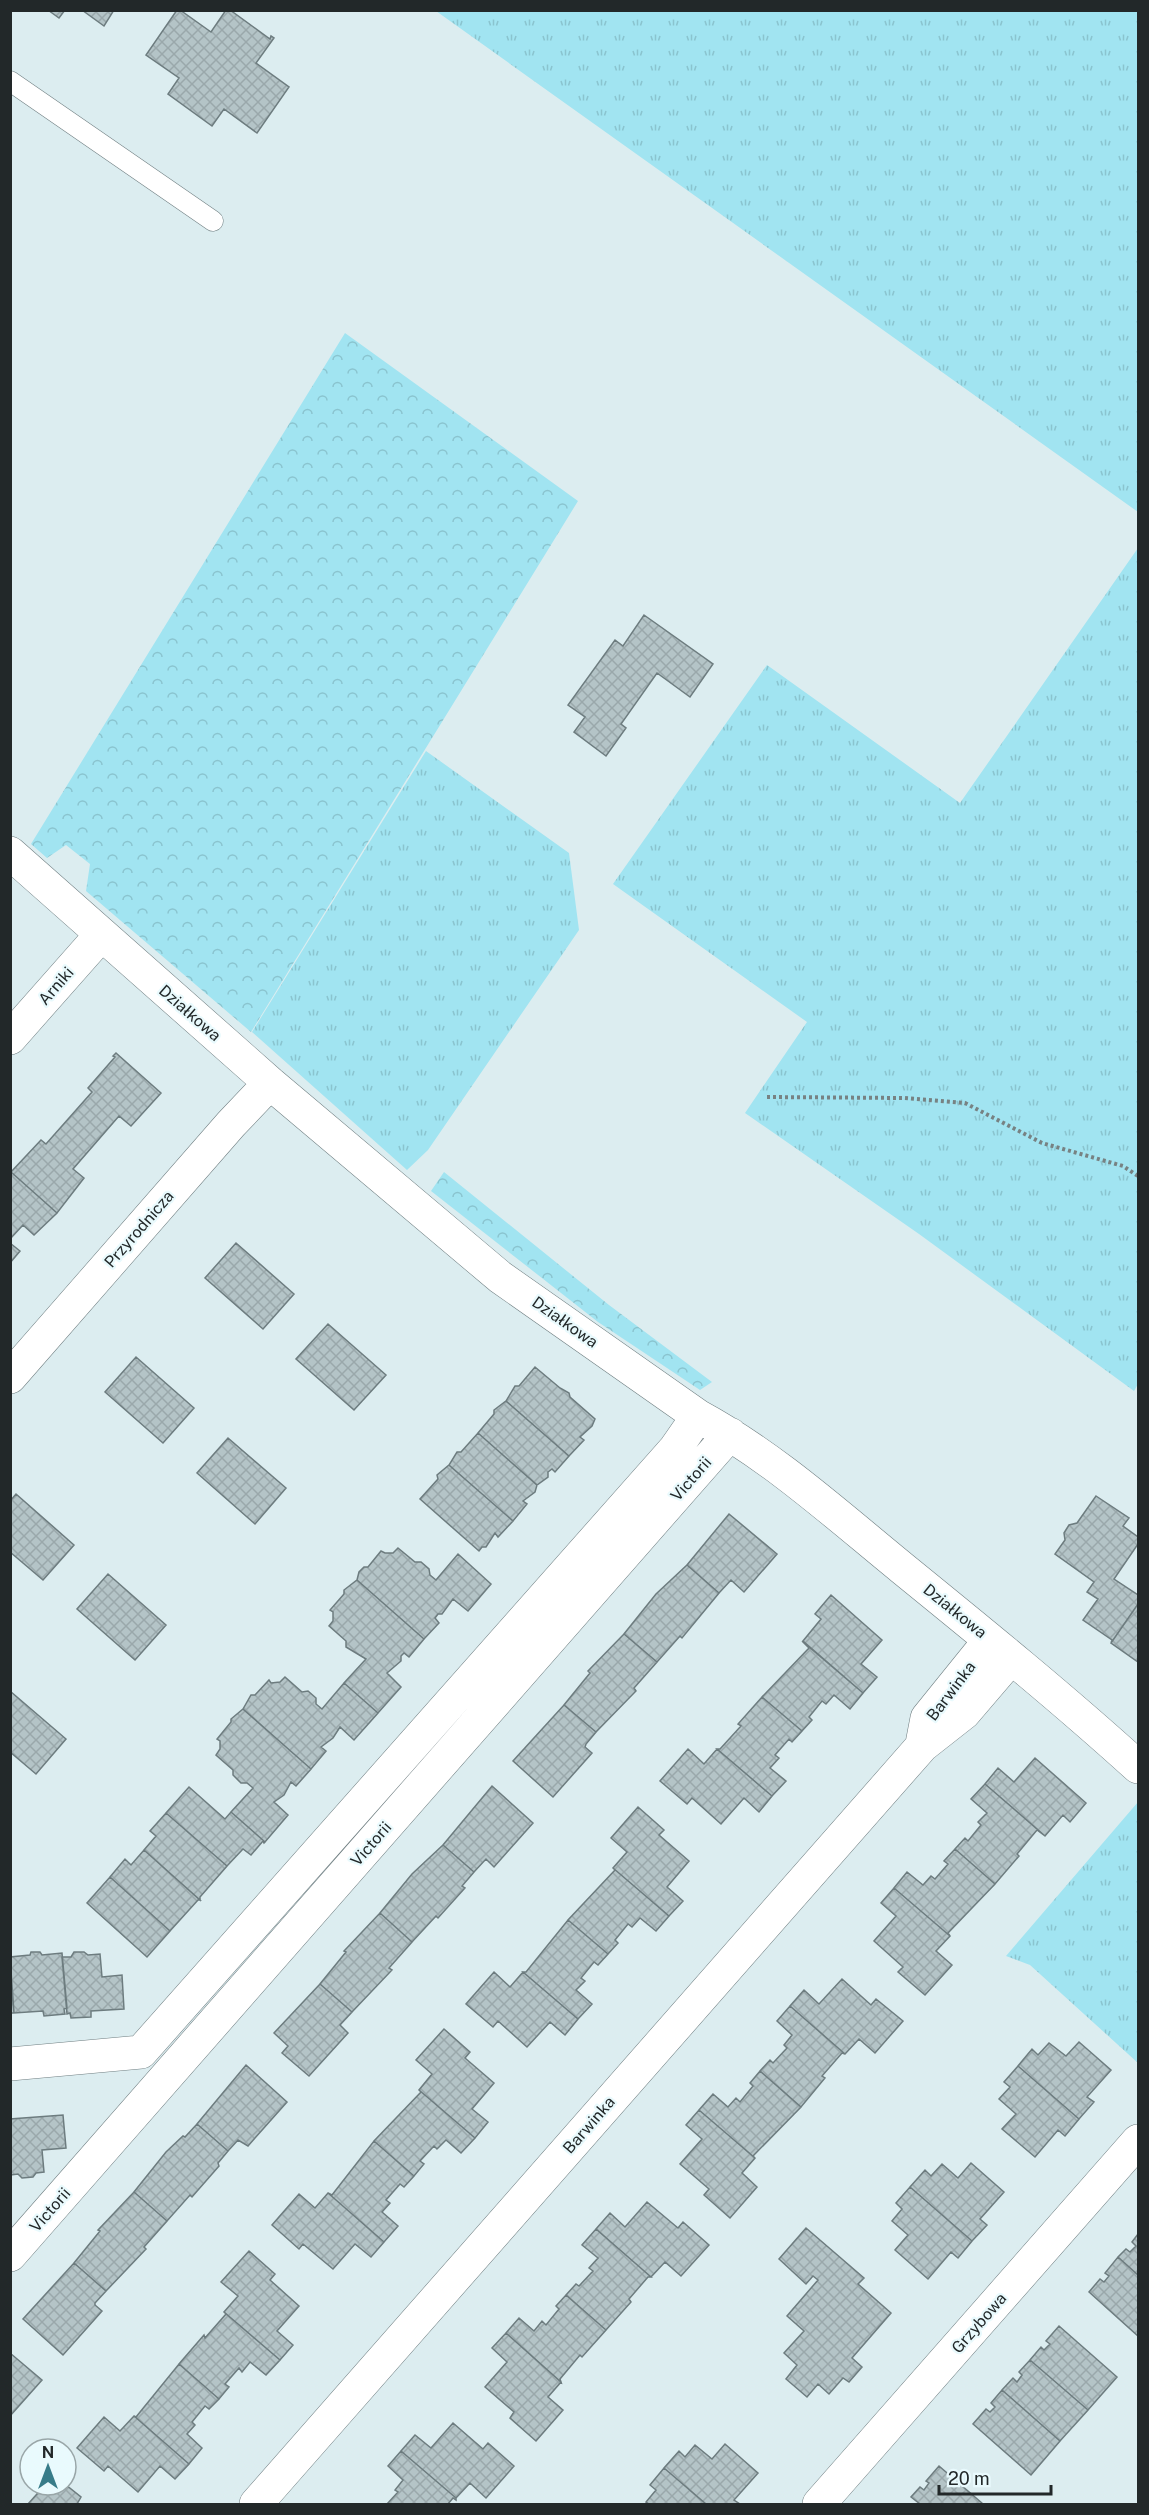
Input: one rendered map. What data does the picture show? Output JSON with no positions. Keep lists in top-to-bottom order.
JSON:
{
  "streets": {
    "street": [
      "Arniki",
      "Działkowa",
      "Przyrodnicza",
      "Victorii",
      "Barwinka",
      "Grzybowa"
    ]
  },
  "crossings": [
    ["Arniki", "Działkowa"],
    ["Działkowa", "Przyrodnicza"],
    ["Działkowa", "Victorii"],
    ["Działkowa", "Barwinka"]
  ],
  "scale_bar": "20 m",
  "north": "top"
}
